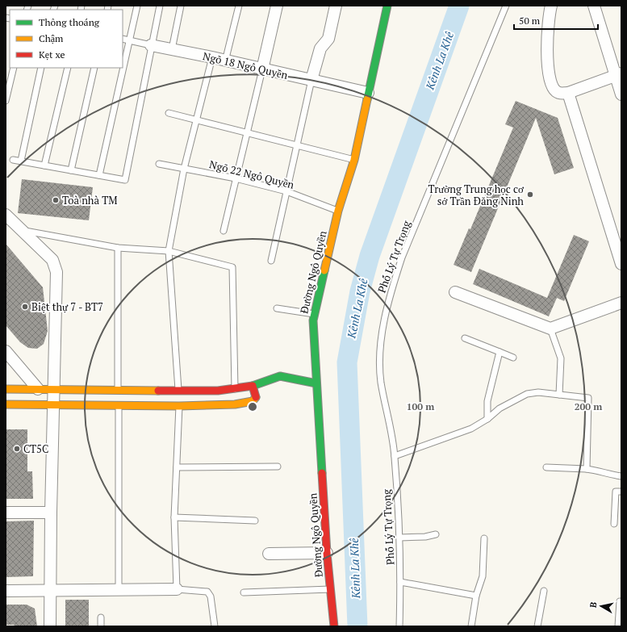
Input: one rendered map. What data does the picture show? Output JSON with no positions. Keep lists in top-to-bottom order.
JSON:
{
  "streets": {
    "street": ["Ngõ 18 Ngô Quyền", "Đường Ngô Quyền"],
    "lane": ["Ngõ 22 Ngô Quyền", "Phố Lý Tự Trọng"]
  },
  "crossings": [
    ["Ngõ 18 Ngô Quyền", "Đường Ngô Quyền"],
    ["Ngõ 22 Ngô Quyền", "Đường Ngô Quyền"]
  ],
  "water": ["Kênh La Khê"],
  "places": [
    "Trường Trung học cơ sở Trần Đăng Ninh",
    "Toà nhà TM",
    "Biệt thự 7 - BT7",
    "CT5C"
  ],
  "legend": ["Thông thoáng", "Chậm", "Kẹt xe"],
  "scale_bar": "50 m",
  "north": "left",
  "rings": ["100 m", "200 m"]
}
